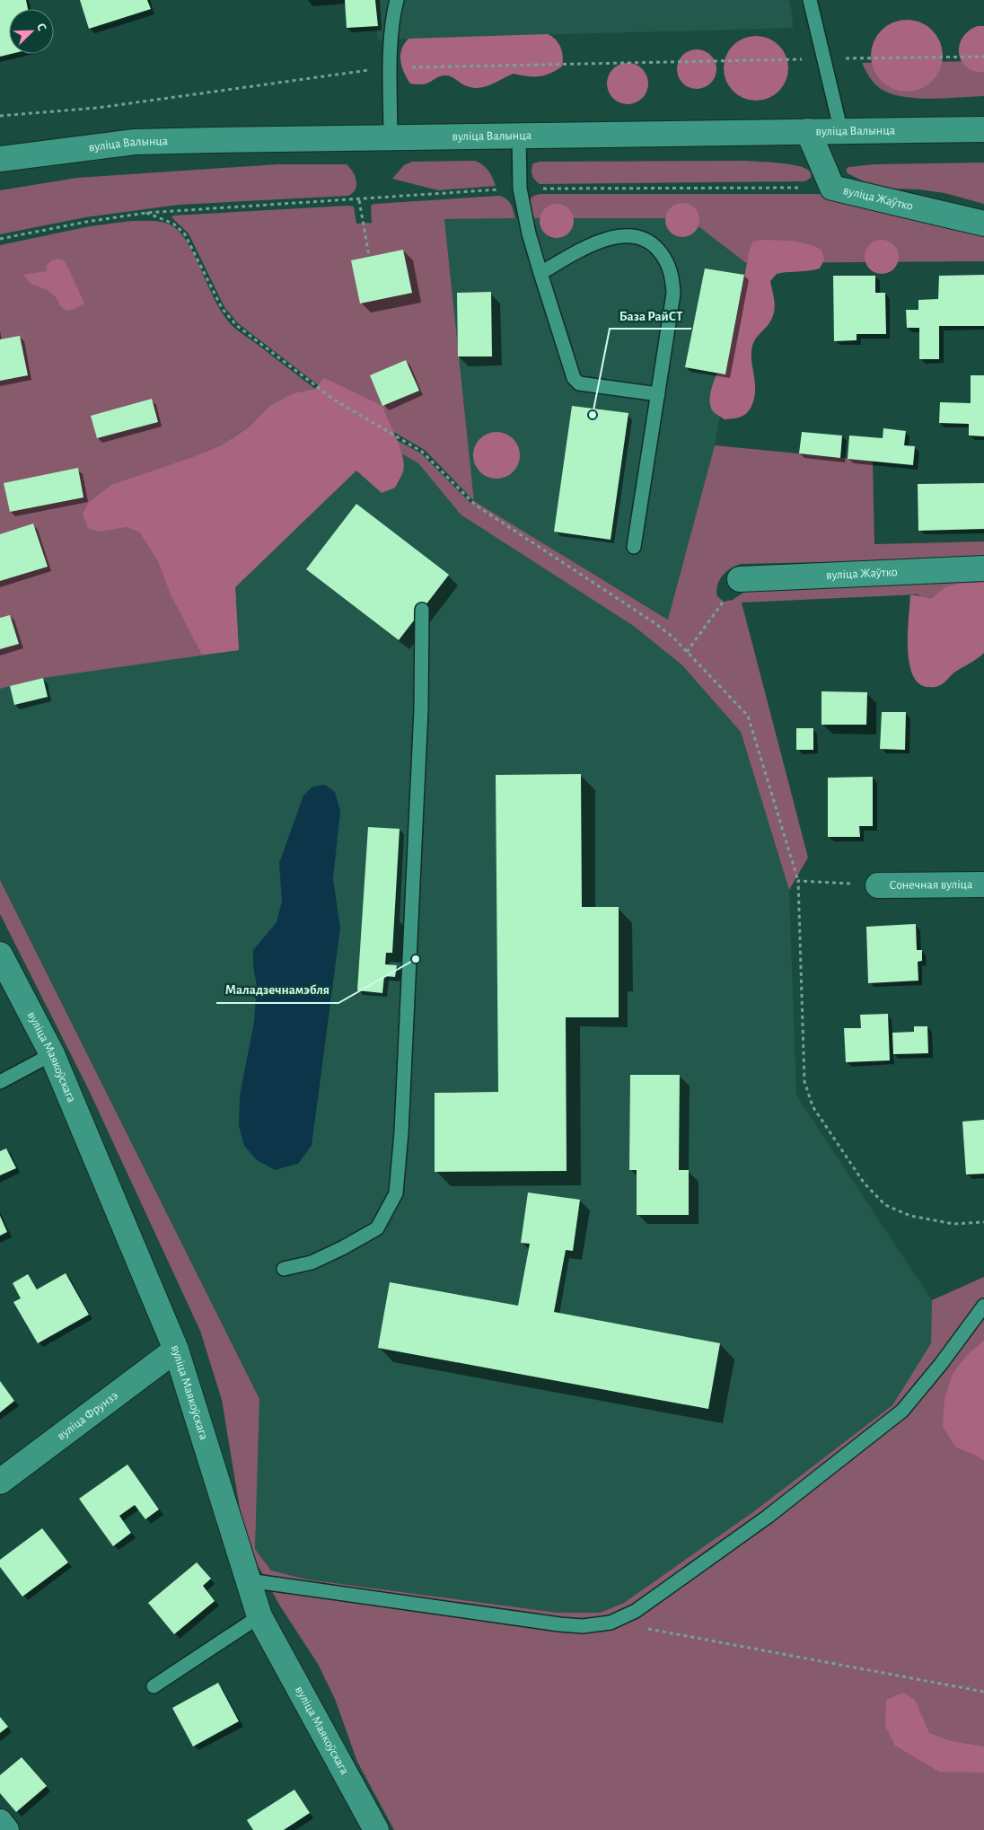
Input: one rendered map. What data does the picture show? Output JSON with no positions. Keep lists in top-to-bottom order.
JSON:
{
  "streets": {
    "street": [
      "вуліца Валынца",
      "вуліца Жаўтко",
      "Сонечная вуліца",
      "вуліца Маякоўскага",
      "вуліца Фрунзэ"
    ]
  },
  "crossings": [
    ["вуліца Валынца", "вуліца Жаўтко"],
    ["вуліца Маякоўскага", "вуліца Фрунзэ"]
  ],
  "places": ["База РайСТ", "Маладзечнамэбля"],
  "north": "top right"
}
